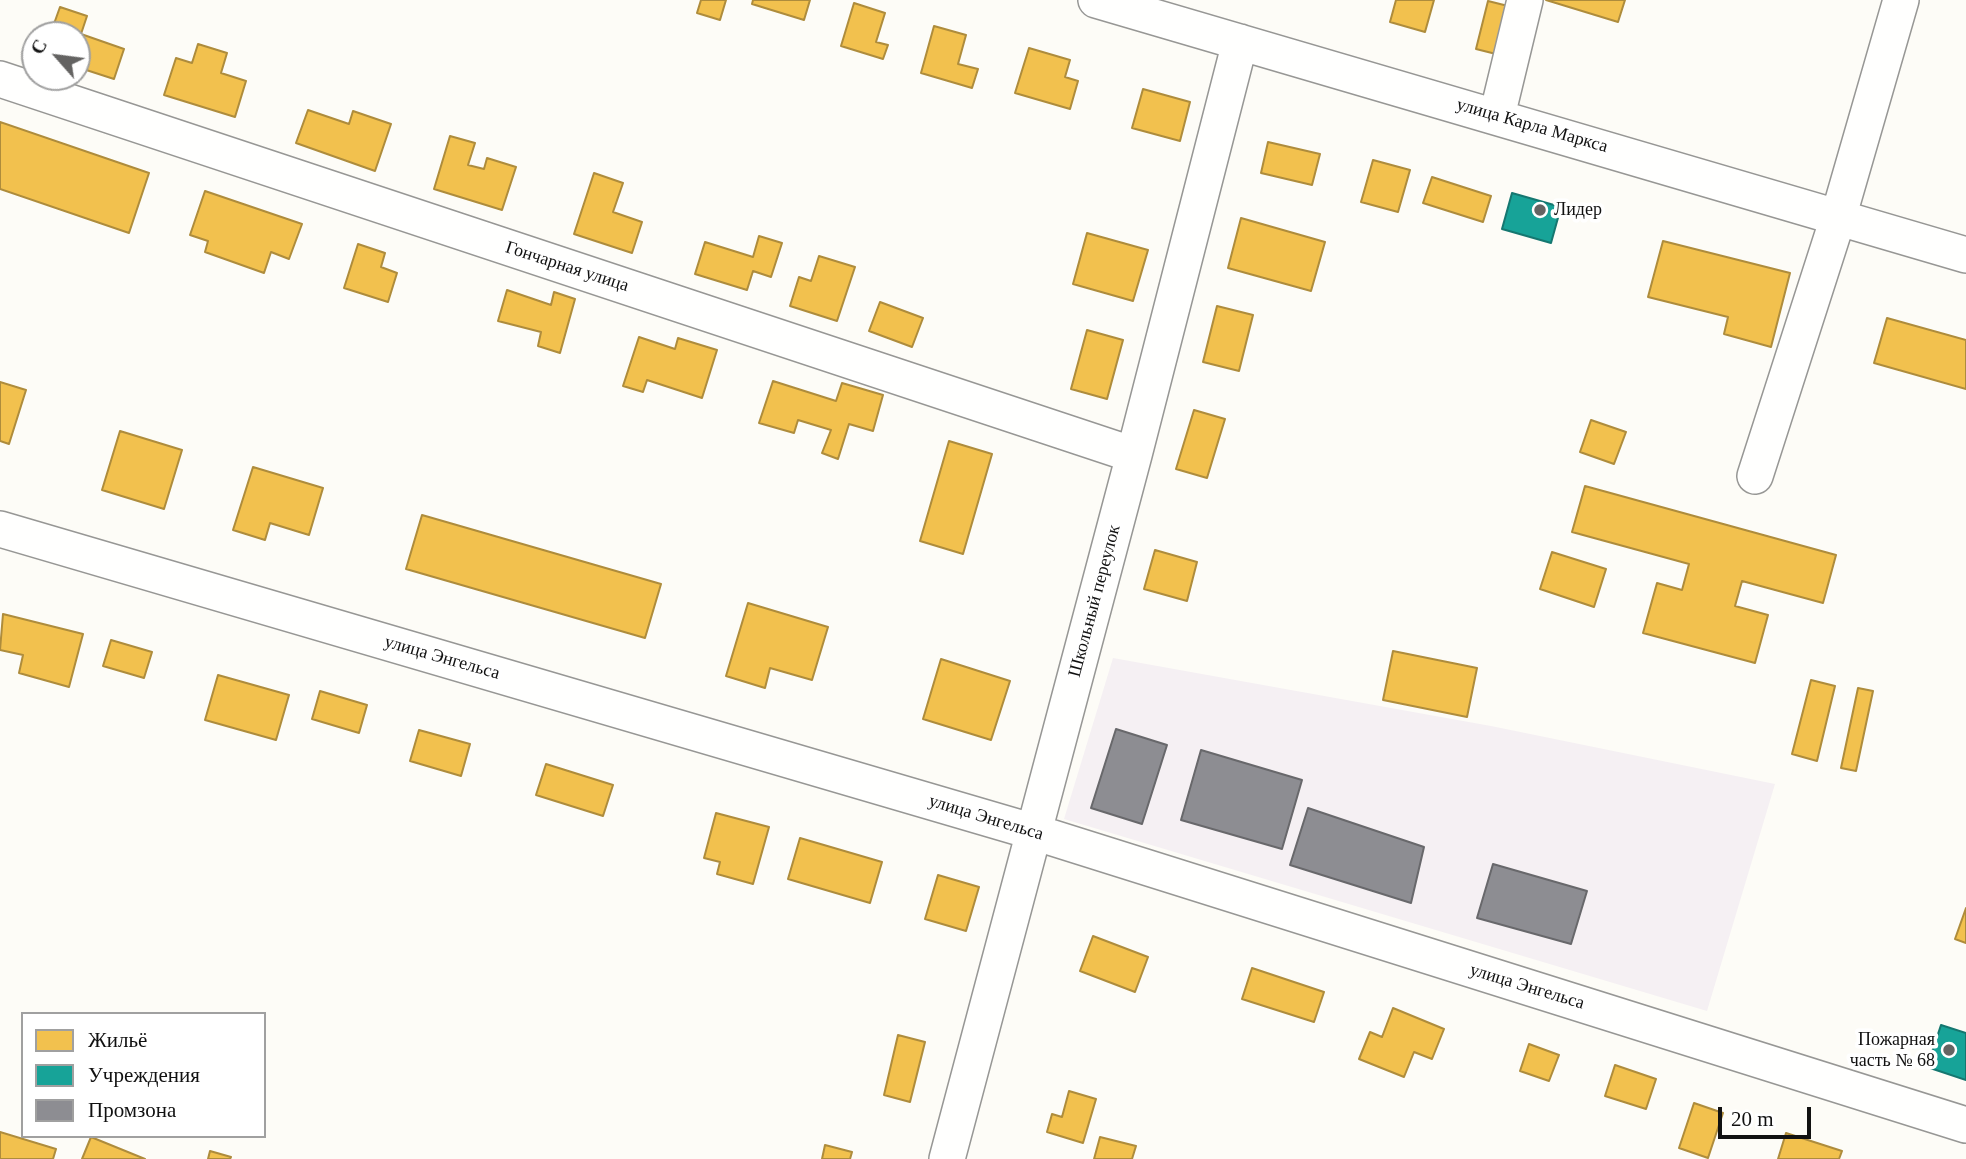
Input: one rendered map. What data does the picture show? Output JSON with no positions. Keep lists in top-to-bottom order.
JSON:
{
  "streets": {
    "street": [
      "улица Карла Маркса",
      "Гончарная улица",
      "Школьный переулок",
      "улица Энгельса"
    ]
  },
  "crossings": [
    ["улица Карла Маркса", "Школьный переулок"],
    ["Гончарная улица", "Школьный переулок"],
    ["Школьный переулок", "улица Энгельса"]
  ],
  "places": ["Лидер", "Пожарная часть № 68"],
  "legend": ["Жильё", "Учреждения", "Промзона"],
  "scale_bar": "20 m",
  "north": "top left"
}
